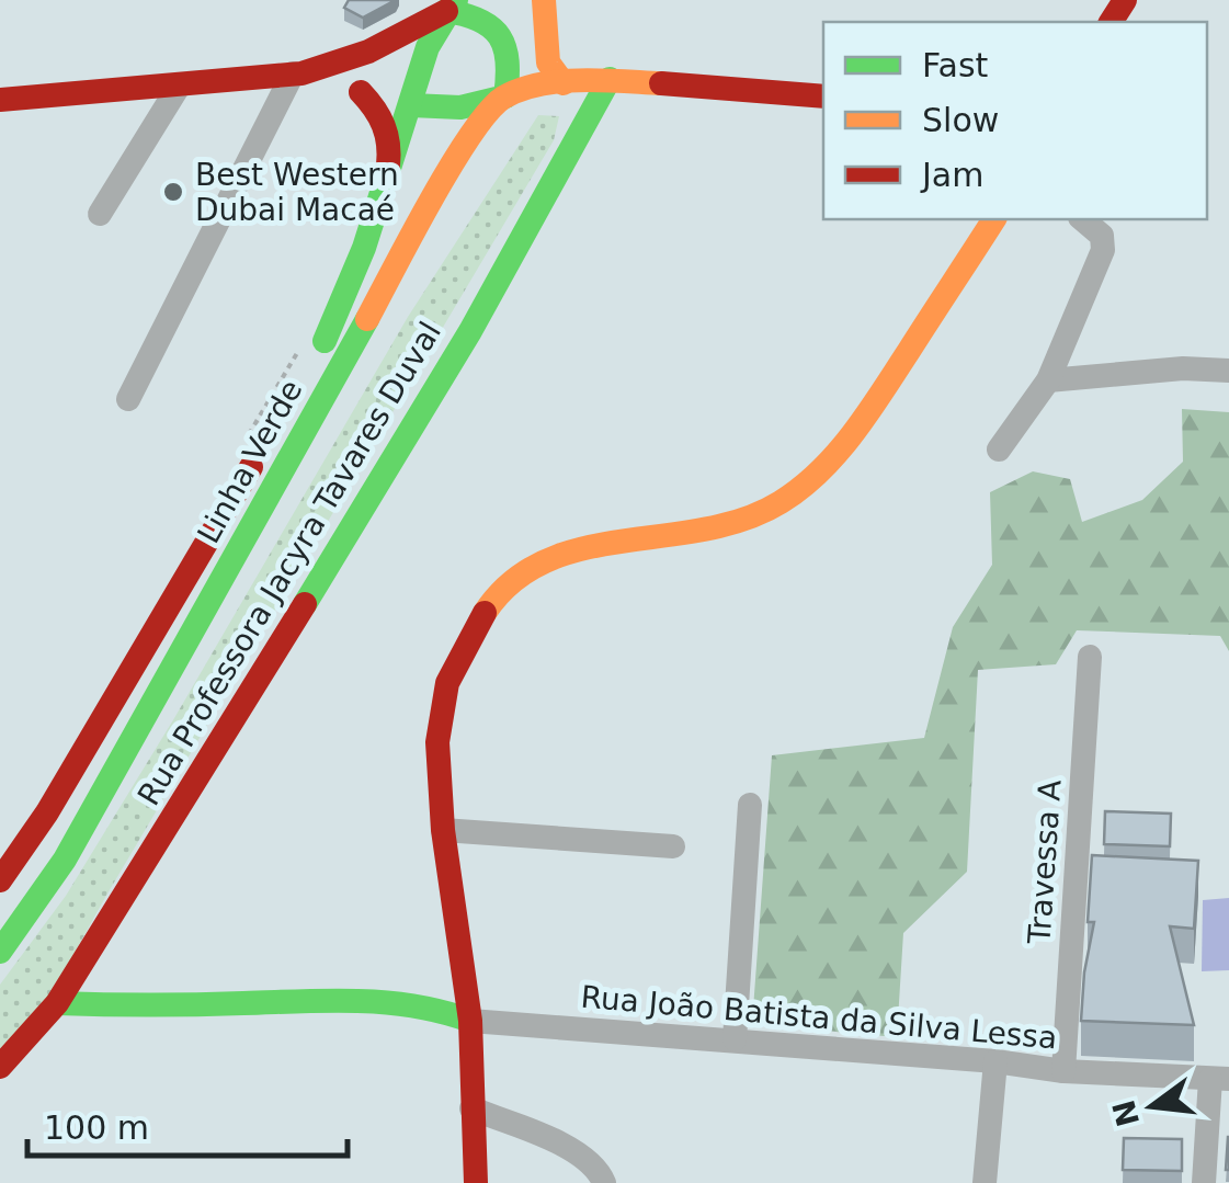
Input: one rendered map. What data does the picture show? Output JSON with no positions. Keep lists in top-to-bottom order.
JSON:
{
  "streets": {
    "main road": ["Linha Verde", "Rua Professora Jacyra Tavares Duval"],
    "street": ["Travessa A", "Rua João Batista da Silva Lessa"]
  },
  "crossings": [
    ["Travessa A", "Rua João Batista da Silva Lessa"]
  ],
  "places": ["Best Western Dubai Macaé"],
  "legend": ["Fast", "Slow", "Jam"],
  "scale_bar": "100 m",
  "north": "left"
}
